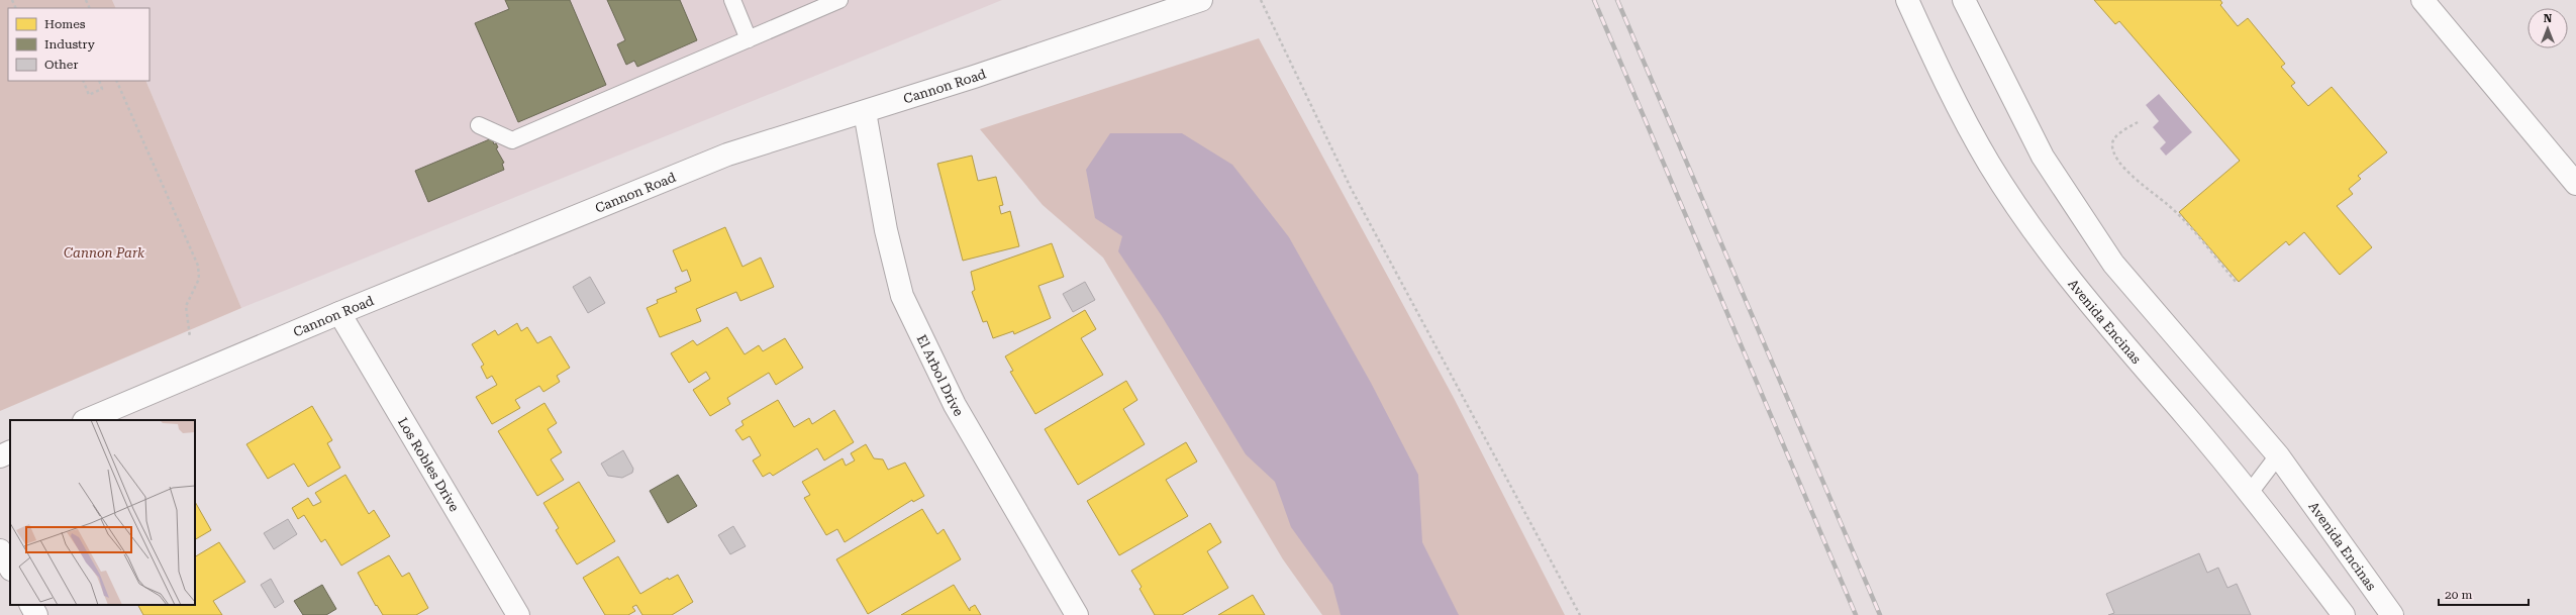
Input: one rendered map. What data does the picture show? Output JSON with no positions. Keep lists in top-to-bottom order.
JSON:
{
  "streets": {
    "main road": [
      "Cannon Road",
      "Avenida Encinas",
      "El Arbol Drive",
      "Los Robles Drive"
    ]
  },
  "crossings": [
    ["Cannon Road", "El Arbol Drive"],
    ["Cannon Road", "Los Robles Drive"]
  ],
  "parks": ["Cannon Park"],
  "legend": ["Homes", "Industry", "Other"],
  "scale_bar": "20 m",
  "north": "top"
}
